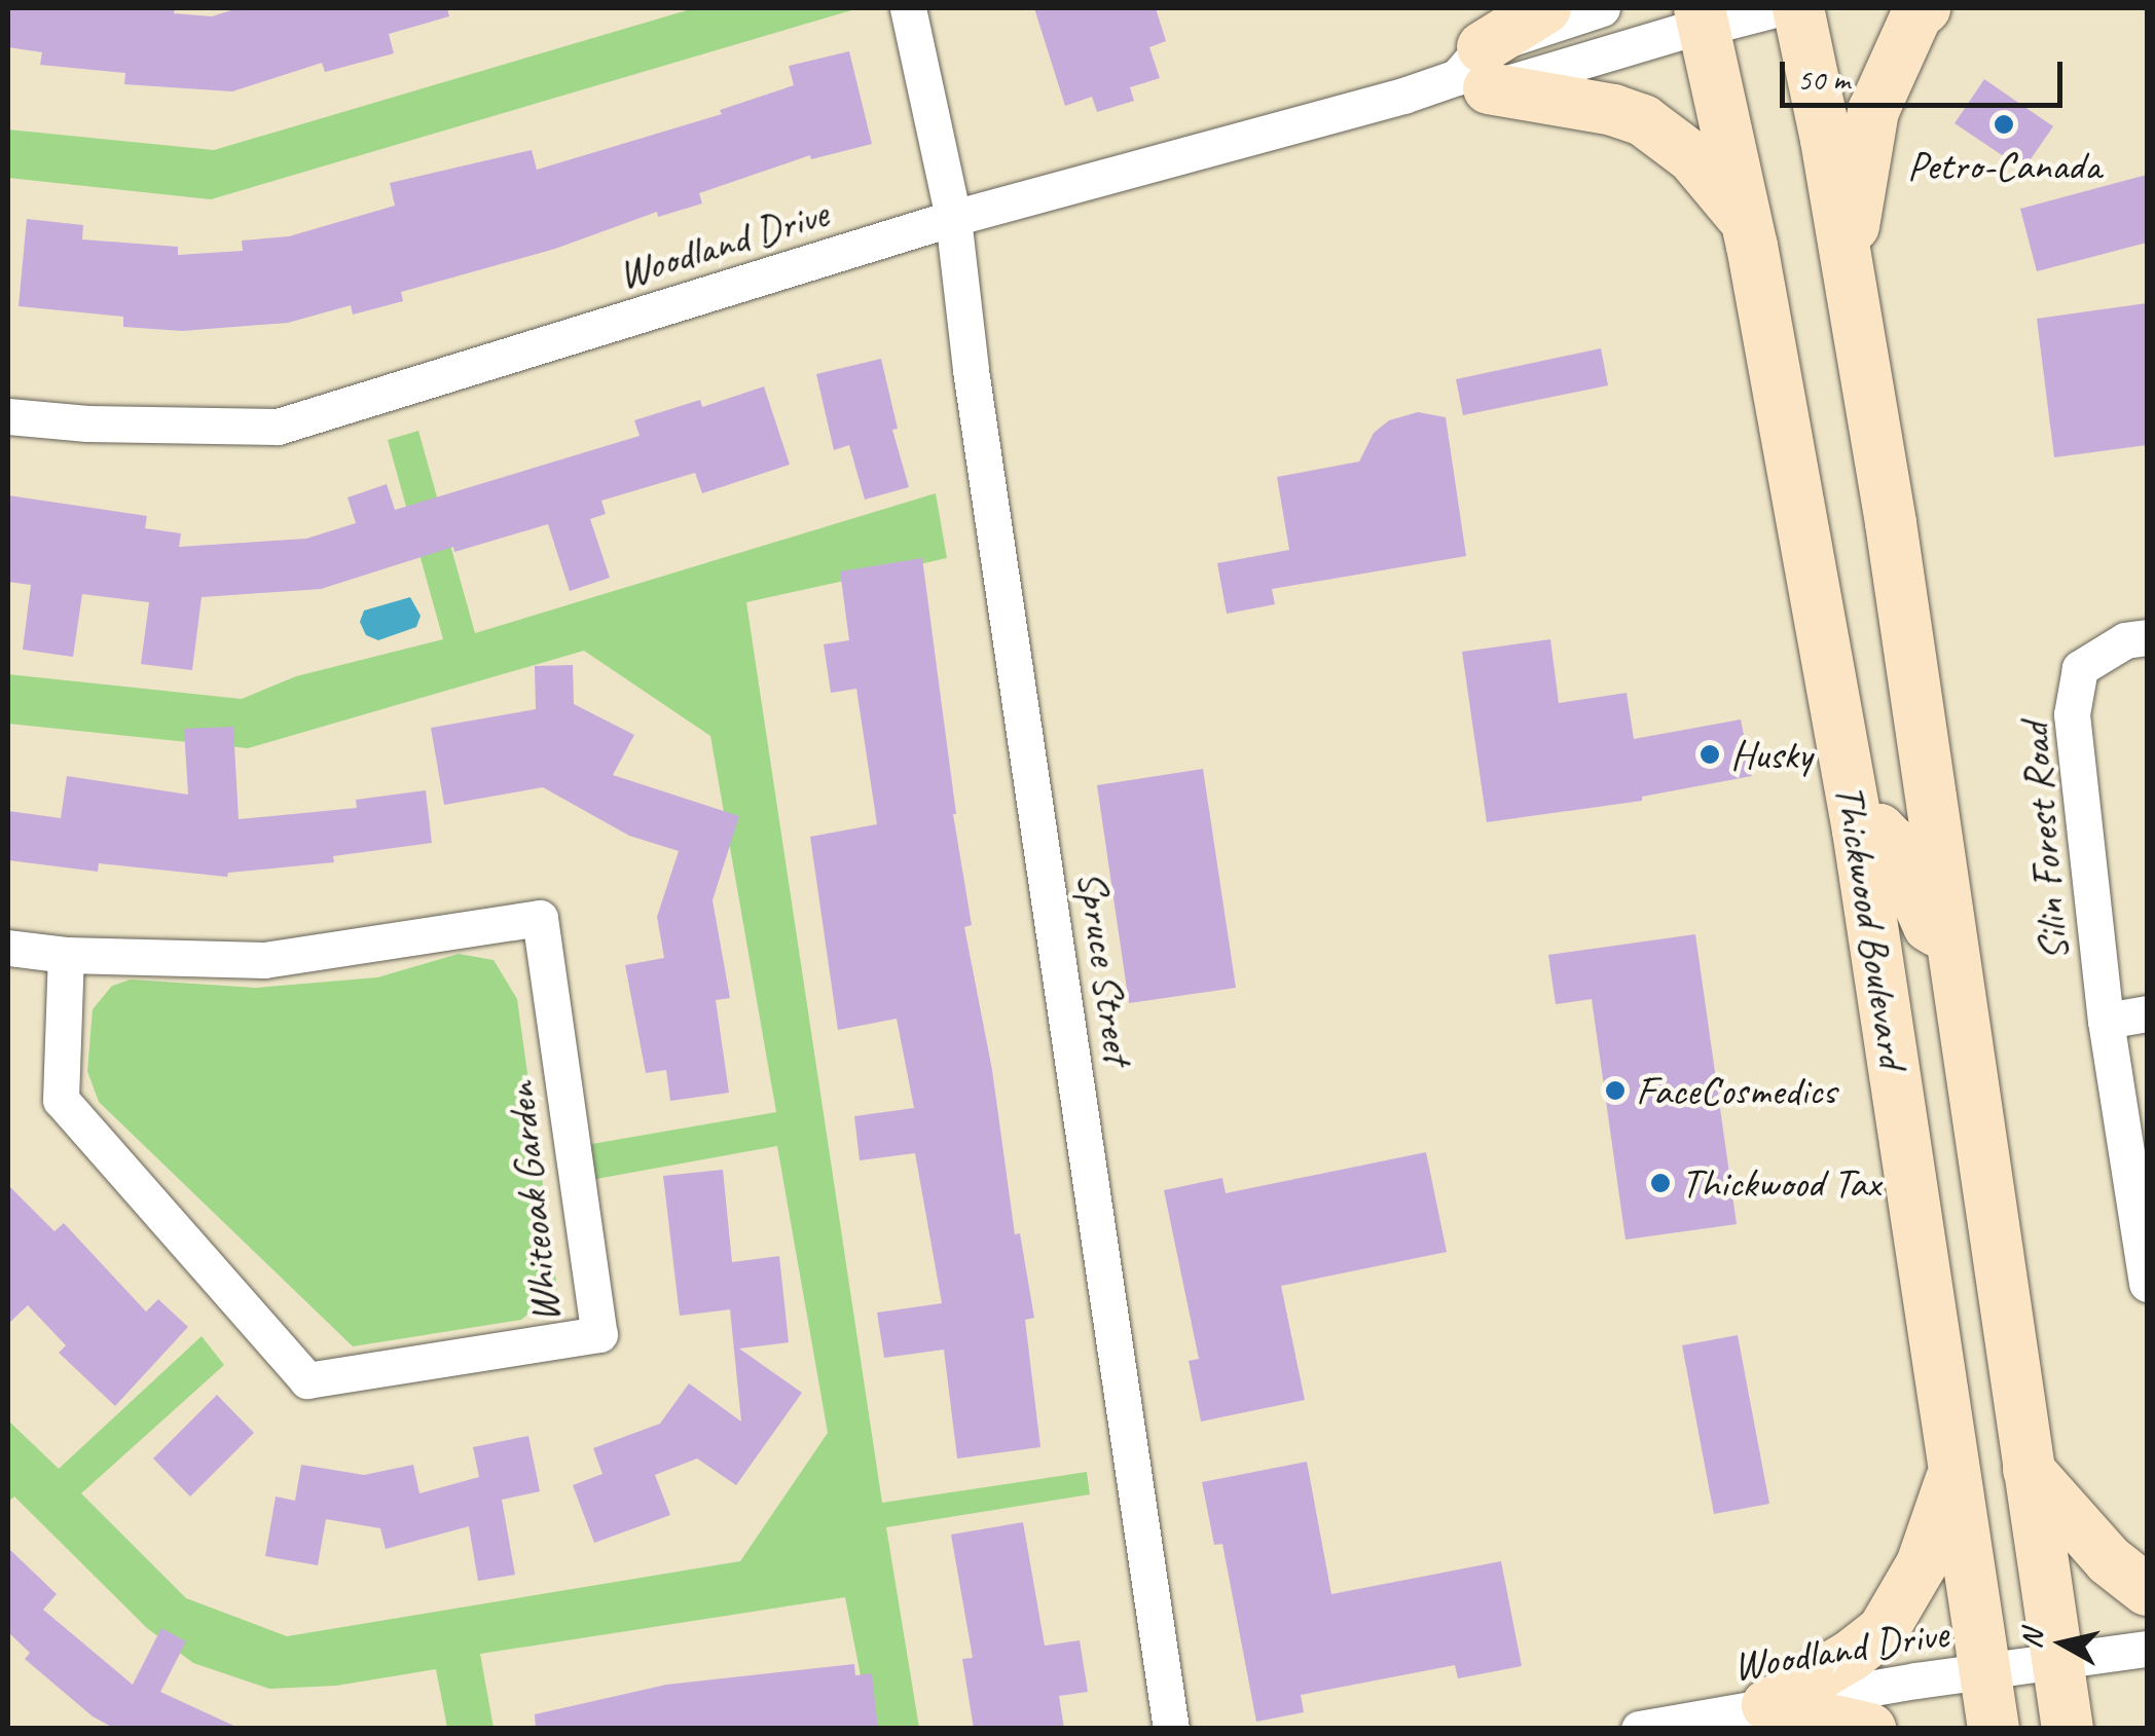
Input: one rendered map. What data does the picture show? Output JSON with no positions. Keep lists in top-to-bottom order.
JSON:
{
  "streets": {
    "main road": ["Thickwood Boulevard"],
    "street": [
      "Woodland Drive",
      "Silin Forest Road",
      "Spruce Street",
      "Whiteoak Garden"
    ]
  },
  "crossings": [
    ["Woodland Drive", "Thickwood Boulevard"],
    ["Woodland Drive", "Spruce Street"]
  ],
  "places": [
    "Petro-Canada",
    "Husky",
    "FaceCosmedics",
    "Thickwood Tax"
  ],
  "scale_bar": "50 m",
  "north": "left"
}
